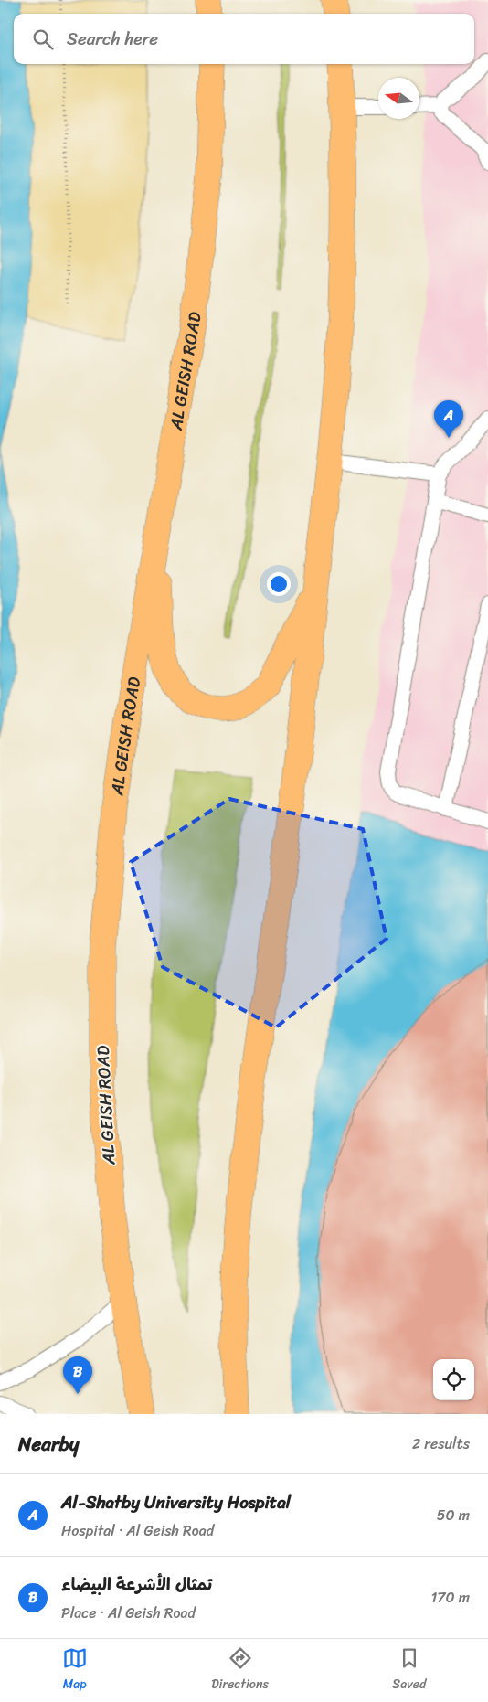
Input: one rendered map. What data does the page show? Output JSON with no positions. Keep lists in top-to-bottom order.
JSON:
{
  "streets": {
    "highway": ["AL GEISH ROAD"]
  },
  "north": "left",
  "page": {
    "search": "Search here",
    "pins": ["A", "B"],
    "heading": ["Nearby", "2 results"],
    "list": [
      {
        "mark": "A",
        "name": "Al-Shatby University Hospital",
        "note": "Hospital · Al Geish Road",
        "value": "50 m"
      },
      {
        "mark": "B",
        "name": "تمثال الأشرعة البيضاء",
        "note": "Place · Al Geish Road",
        "value": "170 m"
      }
    ],
    "nav": ["Map", "Directions", "Saved"]
  }
}
